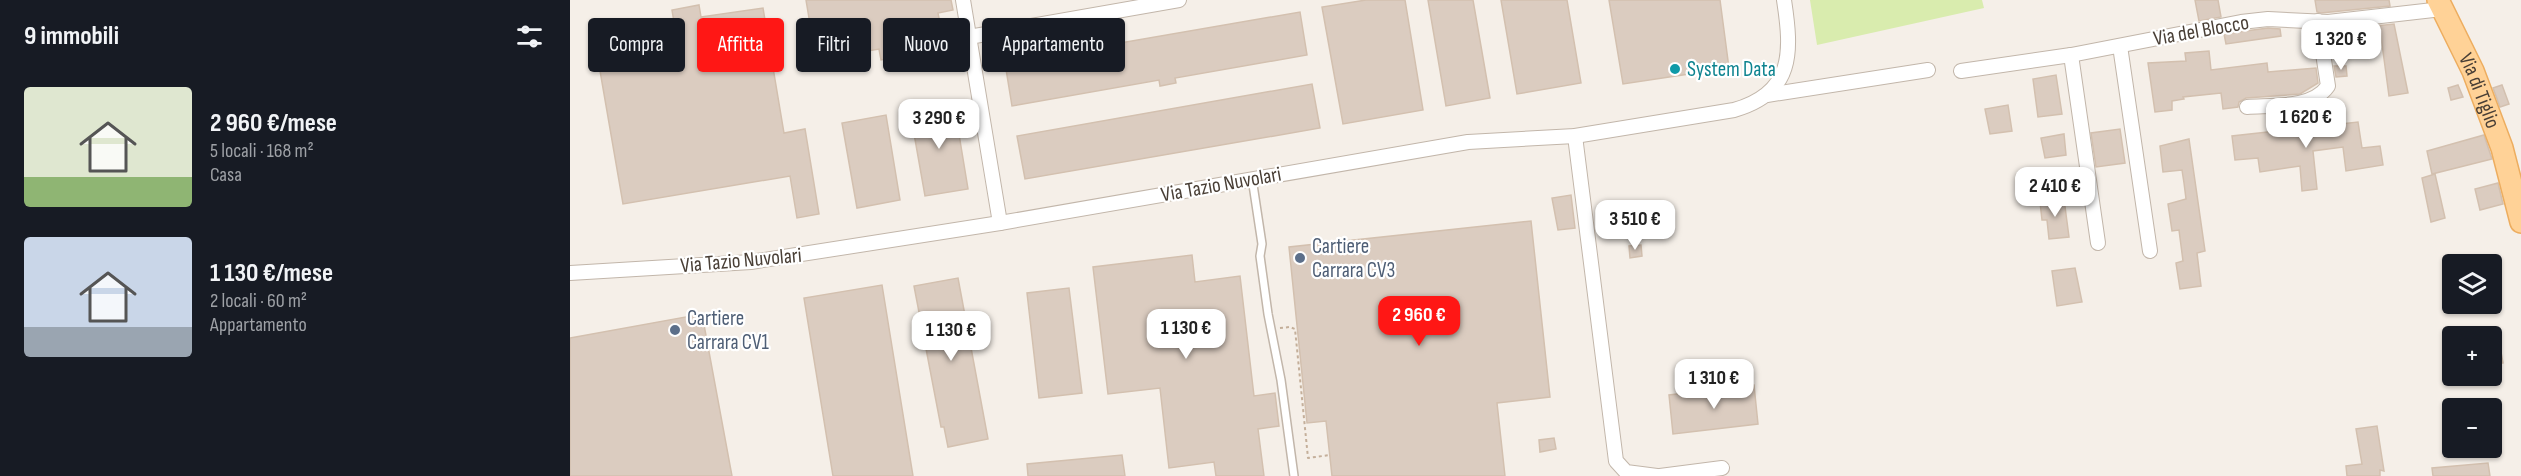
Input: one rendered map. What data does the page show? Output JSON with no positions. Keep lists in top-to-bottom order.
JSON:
{
  "streets": {
    "main road": ["Via di Tiglio"],
    "street": ["Via del Blocco", "Via Tazio Nuvolari"]
  },
  "crossings": [
    ["Via del Blocco", "Via di Tiglio"]
  ],
  "places": ["System Data", "Cartiere Carrara CV3", "Cartiere Carrara CV1"],
  "page": {
    "heading": "9 immobili",
    "chip": [
      "Compra",
      "Affitta",
      "Filtri",
      "Nuovo",
      "Appartamento"
    ],
    "price": [
      "1 320 €",
      "1 620 €",
      "3 290 €",
      "2 410 €",
      "3 510 €",
      "2 960 €",
      "1 130 €",
      "1 130 €",
      "1 310 €"
    ],
    "list": [
      {
        "name": "2 960 €/mese",
        "note": "5 locali · 168 m² · Casa"
      },
      {
        "name": "1 130 €/mese",
        "note": "2 locali · 60 m² · Appartamento"
      }
    ],
    "map_buttons": ["+", "−"]
  }
}
